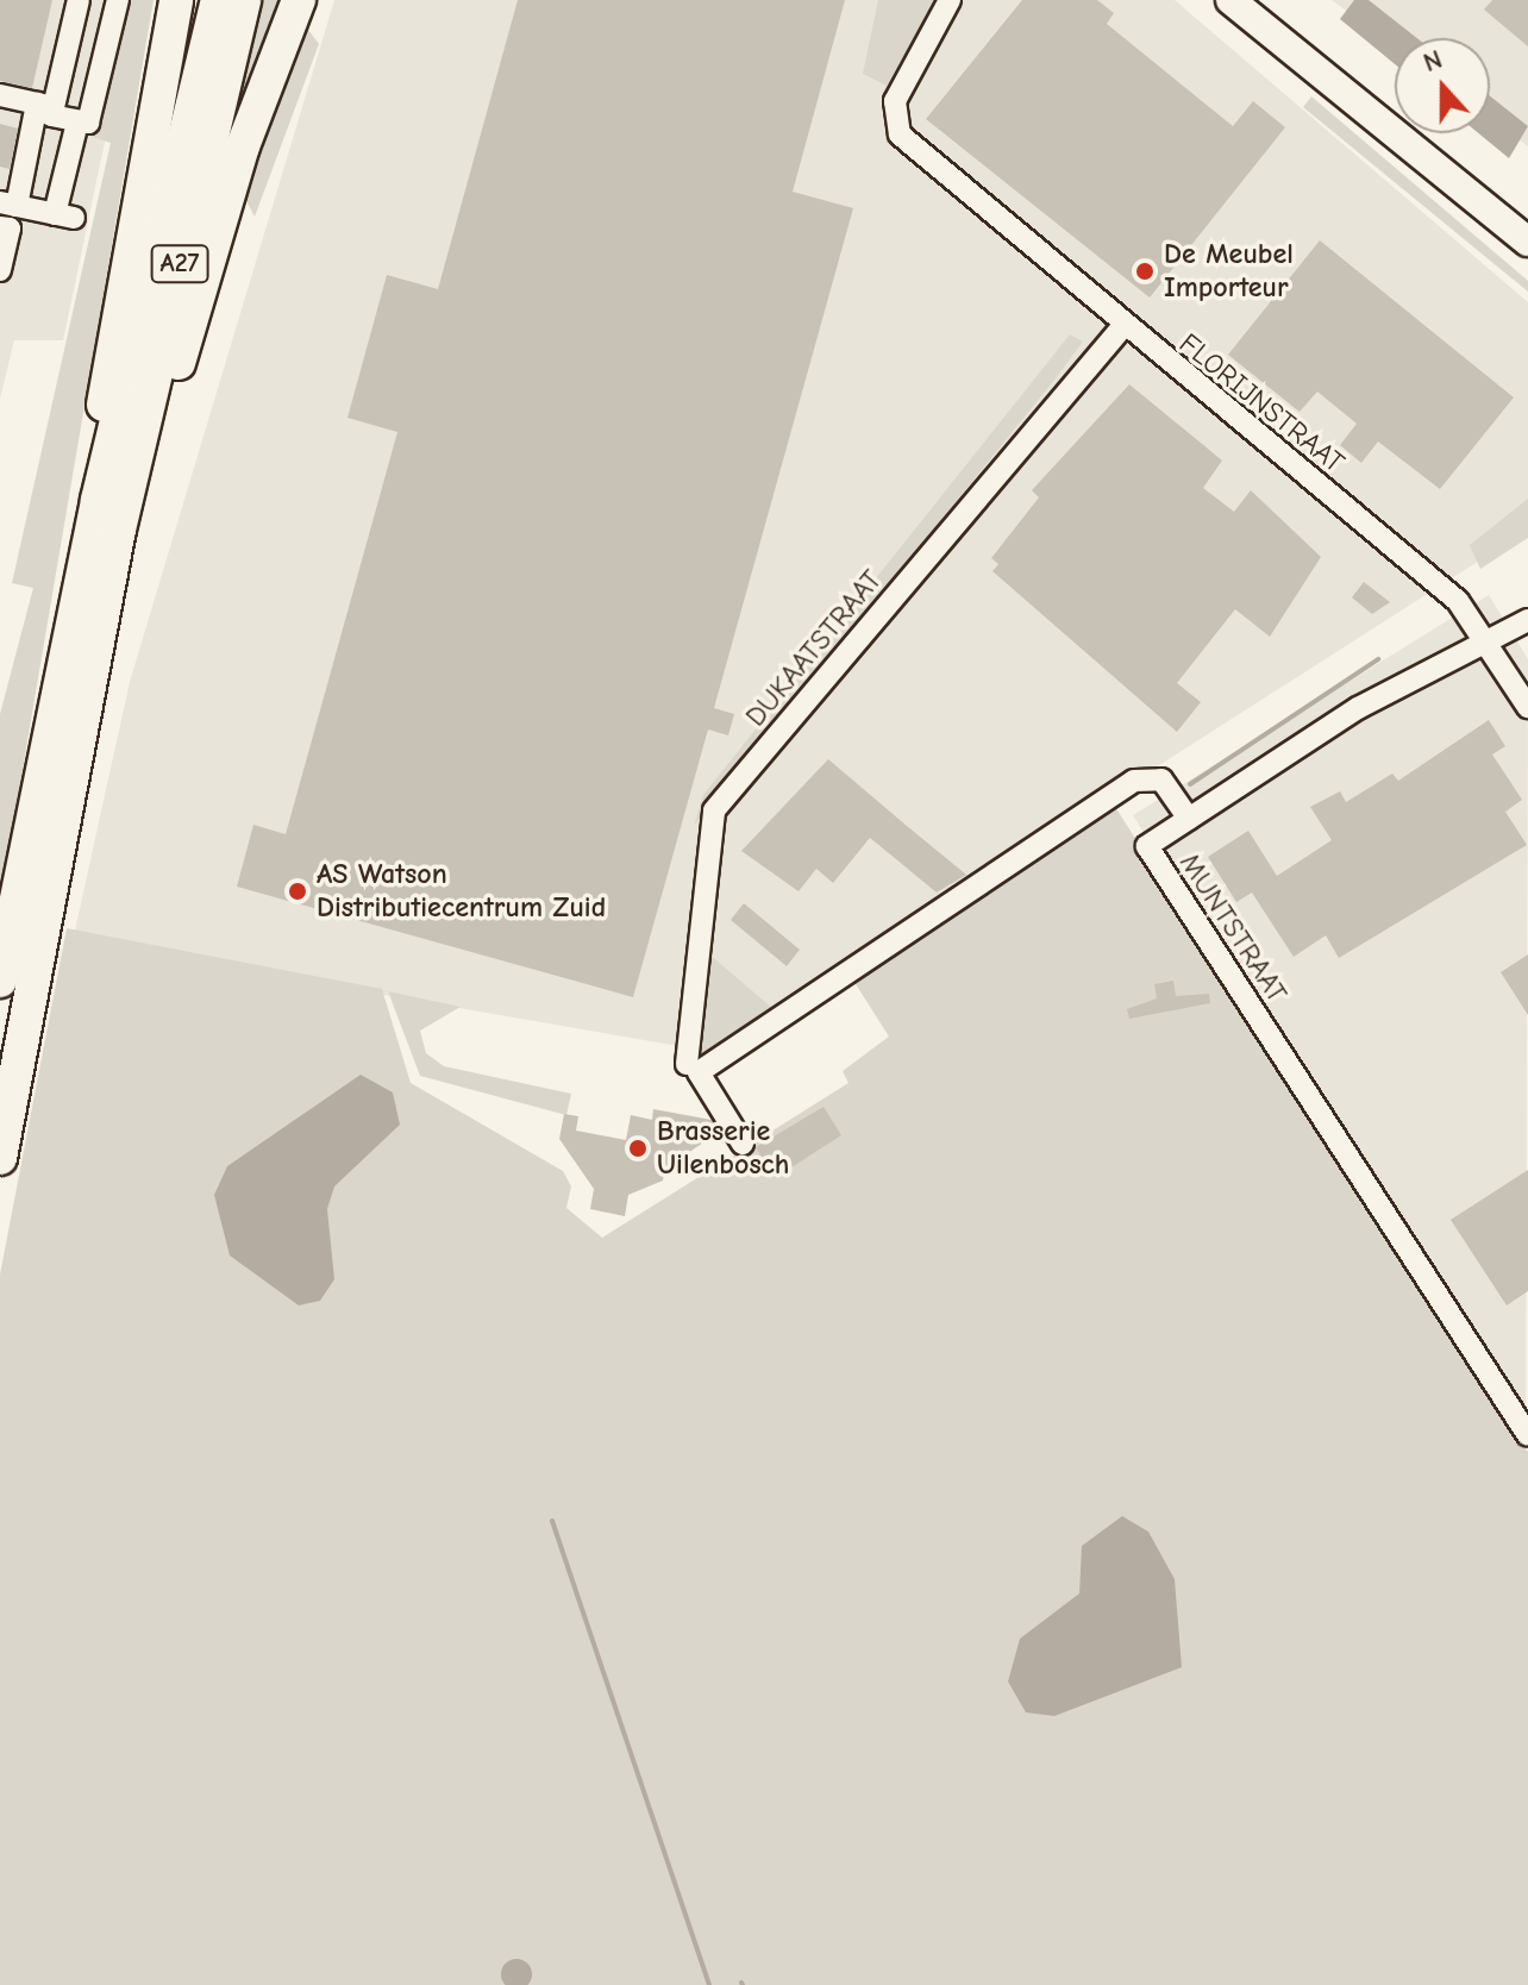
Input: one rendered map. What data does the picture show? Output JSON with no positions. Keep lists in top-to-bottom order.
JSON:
{
  "streets": {
    "highway": ["A27"],
    "street": ["FLORIJNSTRAAT", "DUKAATSTRAAT", "MUNTSTRAAT"]
  },
  "crossings": [
    ["FLORIJNSTRAAT", "DUKAATSTRAAT"],
    ["FLORIJNSTRAAT", "MUNTSTRAAT"]
  ],
  "places": ["De Meubel Importeur", "AS Watson Distributiecentrum Zuid", "Brasserie Uilenbosch"],
  "north": "top"
}
